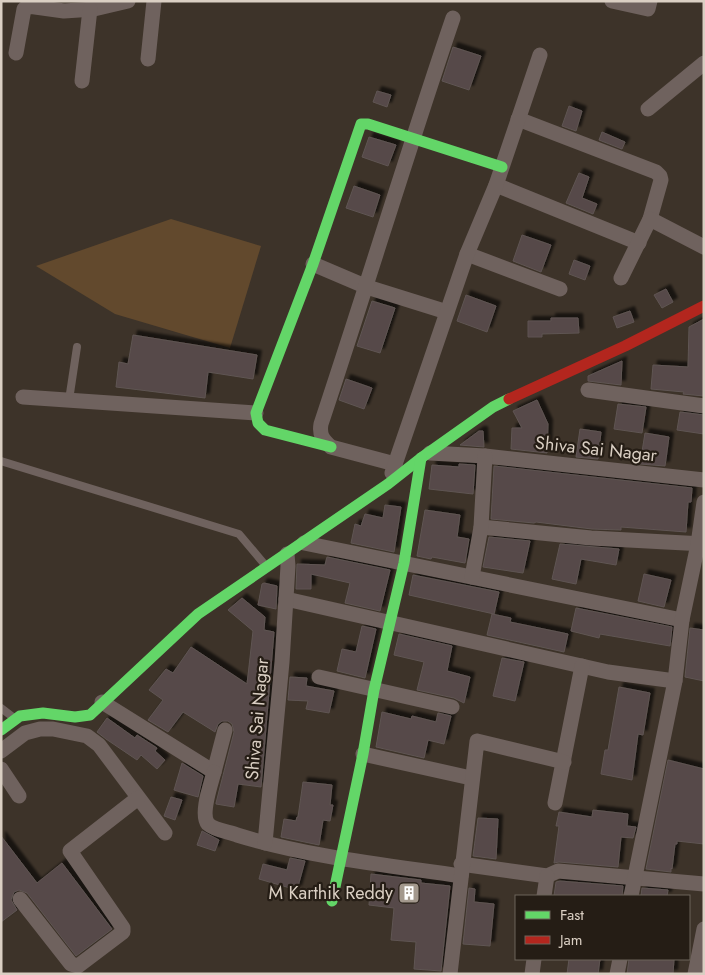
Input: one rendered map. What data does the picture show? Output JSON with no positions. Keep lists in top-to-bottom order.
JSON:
{
  "streets": {
    "street": ["Shiva Sai Nagar"]
  },
  "places": {
    "building": ["M Karthik Reddy"]
  },
  "legend": ["Fast", "Jam"]
}
